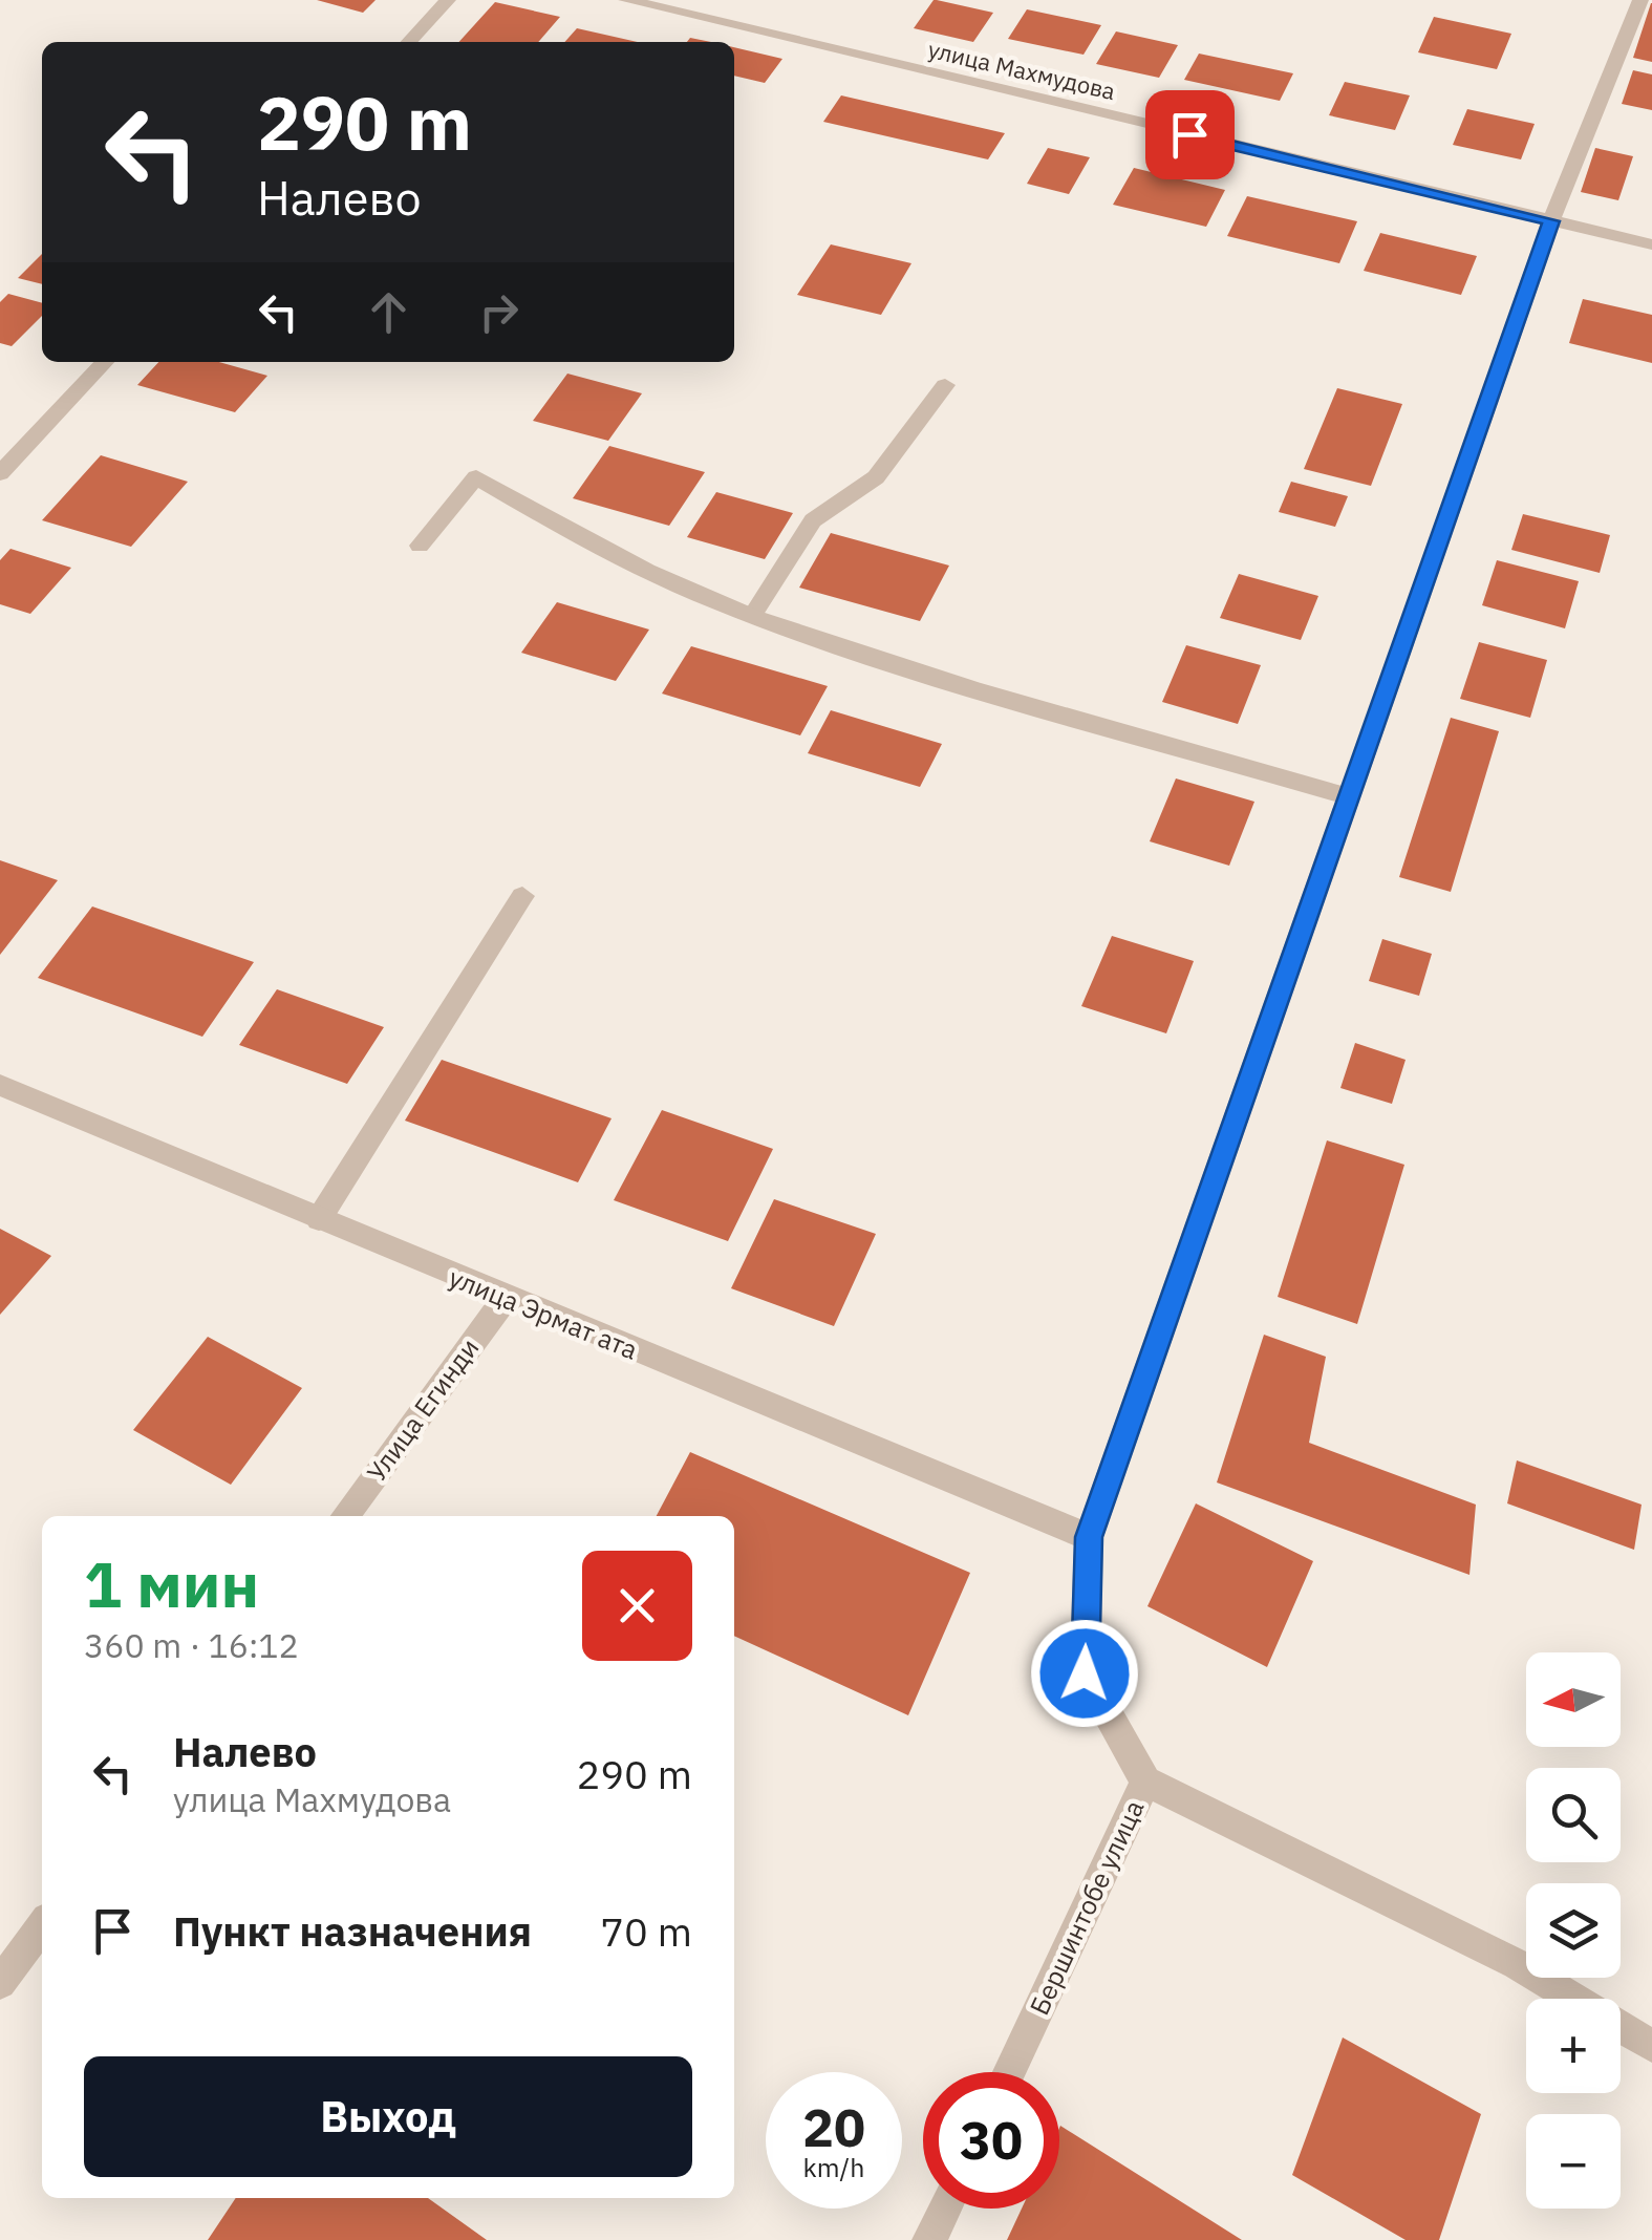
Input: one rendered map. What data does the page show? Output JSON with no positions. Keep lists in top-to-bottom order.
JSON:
{
  "streets": {
    "street": [
      "улица Махмудова",
      "улица Эрмат ата",
      "Улица Егинди",
      "Бершинтобе улица"
    ]
  },
  "crossings": [
    ["улица Махмудова", "Бершинтобе улица"],
    ["улица Эрмат ата", "Улица Егинди"],
    ["улица Эрмат ата", "Бершинтобе улица"]
  ],
  "north": "left",
  "page": {
    "turn": ["290 m", "Налево"],
    "heading": ["1 мин", "360 m · 16:12"],
    "map_buttons": ["+", "−"],
    "list": [
      {
        "name": "Налево",
        "note": "улица Махмудова",
        "value": "290 m"
      },
      {
        "name": "Пункт назначения",
        "value": "70 m"
      }
    ],
    "buttons": "Выход",
    "speed": "20 km/h",
    "limit": "30"
  }
}
